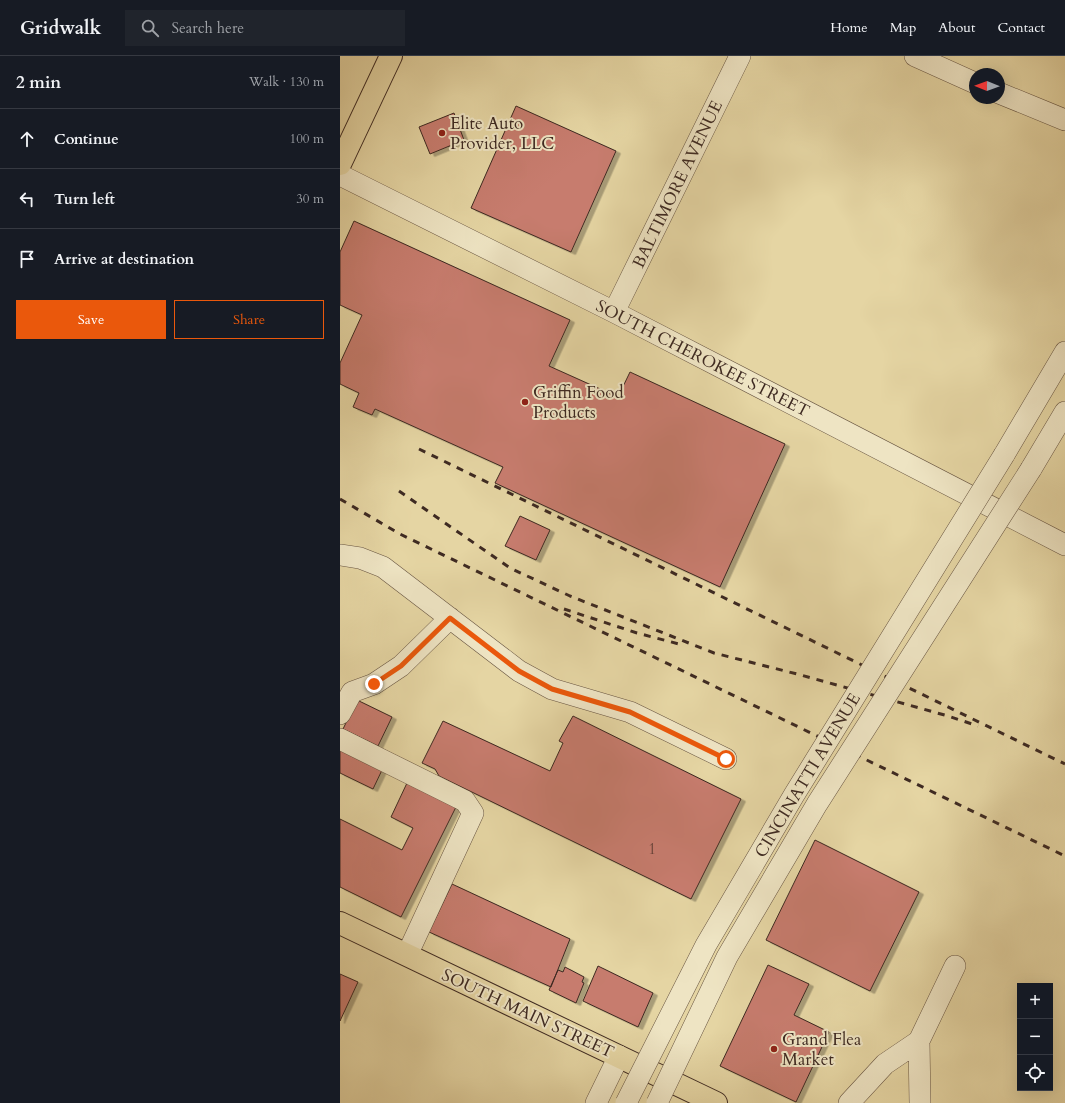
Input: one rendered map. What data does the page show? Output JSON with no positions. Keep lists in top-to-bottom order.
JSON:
{
  "streets": {
    "main road": ["SOUTH MAIN STREET"],
    "street": ["BALTIMORE AVENUE", "SOUTH CHEROKEE STREET", "CINCINATTI AVENUE"]
  },
  "crossings": [
    ["BALTIMORE AVENUE", "SOUTH CHEROKEE STREET"]
  ],
  "places": ["Elite Auto Provider, LLC", "Griffin Food Products", "Grand Flea Market"],
  "house_numbers": ["1"],
  "north": "left",
  "page": {
    "header": "Gridwalk",
    "search": "Search here",
    "nav": [
      "Home",
      "Map",
      "About",
      "Contact"
    ],
    "heading": ["2 min", "Walk · 130 m"],
    "list": [
      ["Continue", "100 m"],
      ["Turn left", "30 m"],
      "Arrive at destination"
    ],
    "buttons": ["Save", "Share"],
    "map_buttons": ["+", "−"]
  }
}
